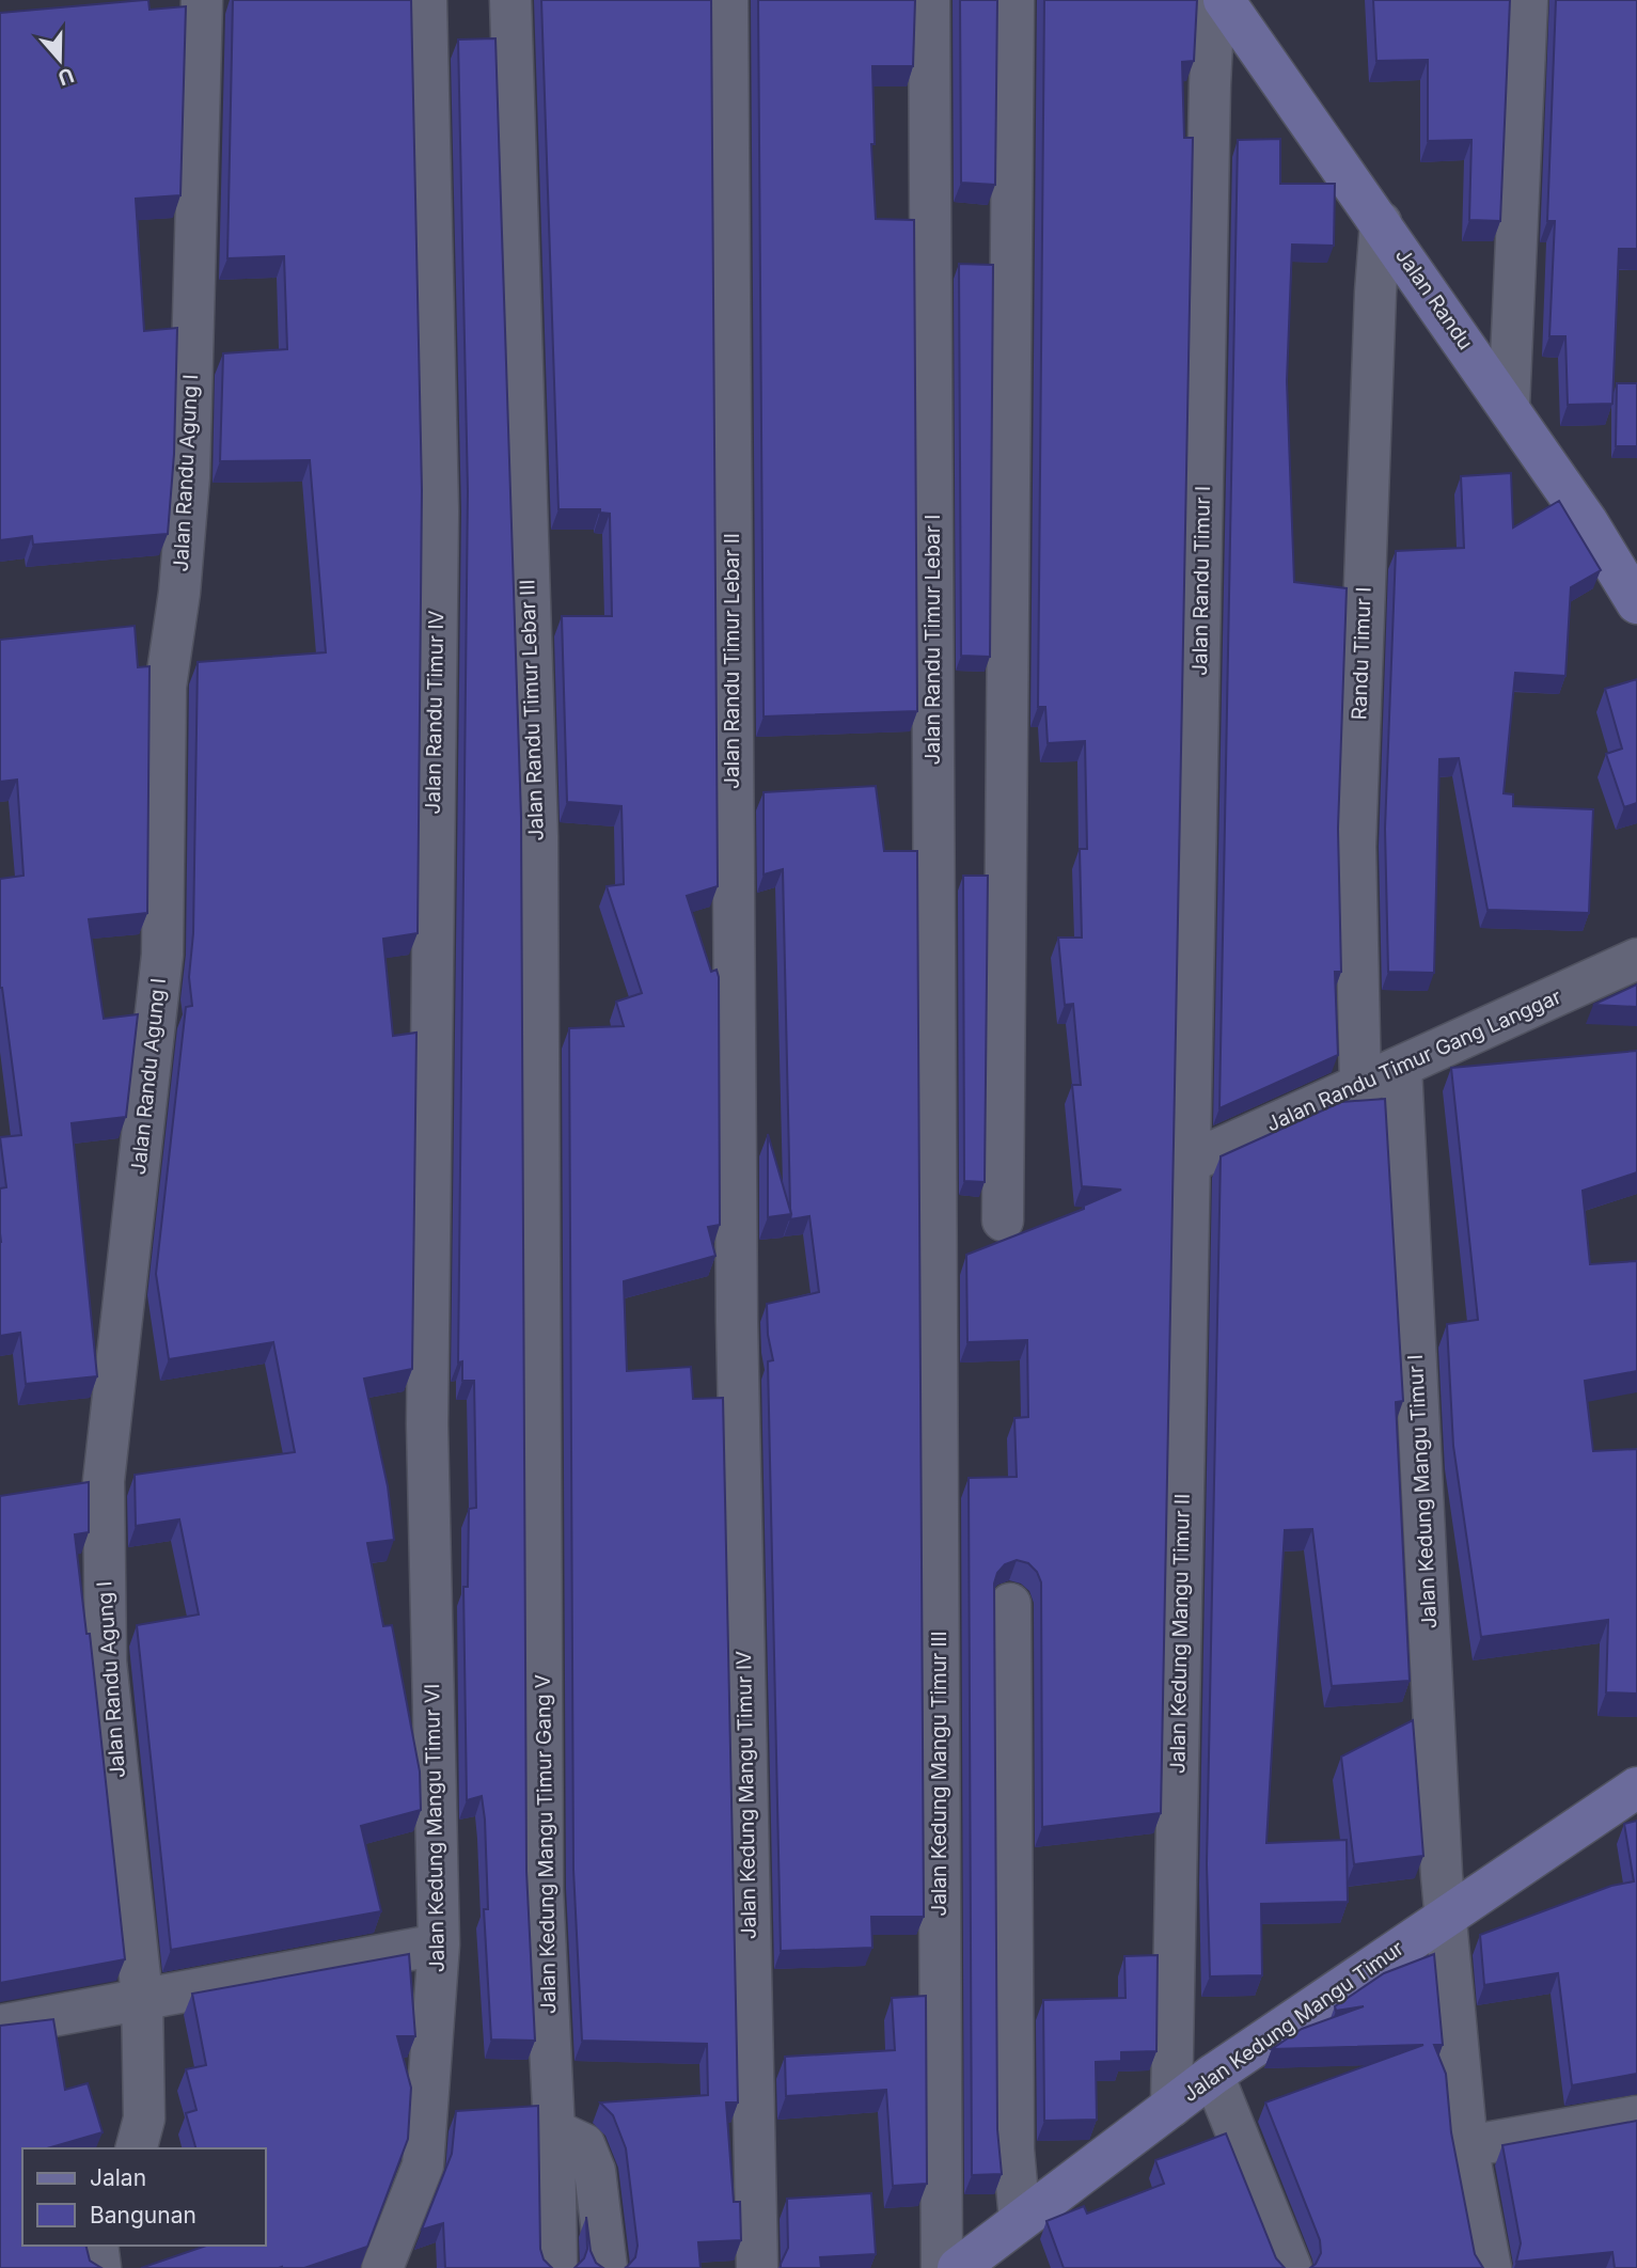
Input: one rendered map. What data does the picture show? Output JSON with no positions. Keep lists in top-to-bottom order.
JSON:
{
  "streets": {
    "main road": ["Jalan Randu", "Jalan Kedung Mangu Timur"],
    "street": [
      "Jalan Randu Agung I",
      "Jalan Randu Timur I",
      "Jalan Randu Timur Lebar I",
      "Randu Timur I",
      "Jalan Randu Timur Lebar II",
      "Jalan Randu Timur Lebar III",
      "Jalan Randu Timur IV",
      "Jalan Randu Timur Gang Langgar",
      "Jalan Kedung Mangu Timur I",
      "Jalan Kedung Mangu Timur II",
      "Jalan Kedung Mangu Timur III",
      "Jalan Kedung Mangu Timur IV",
      "Jalan Kedung Mangu Timur VI",
      "Jalan Kedung Mangu Timur Gang V"
    ]
  },
  "crossings": [
    ["Jalan Randu", "Randu Timur I"],
    ["Jalan Randu Timur I", "Jalan Randu Timur Gang Langgar"],
    ["Jalan Randu Timur I", "Jalan Kedung Mangu Timur II"],
    ["Jalan Randu Timur Lebar I", "Jalan Kedung Mangu Timur III"],
    ["Randu Timur I", "Jalan Randu Timur Gang Langgar"],
    ["Jalan Randu Timur Lebar II", "Jalan Kedung Mangu Timur IV"],
    ["Jalan Randu Timur Lebar III", "Jalan Kedung Mangu Timur Gang V"],
    ["Jalan Randu Timur IV", "Jalan Kedung Mangu Timur VI"],
    ["Jalan Randu Timur Gang Langgar", "Jalan Kedung Mangu Timur I"],
    ["Jalan Randu Timur Gang Langgar", "Jalan Kedung Mangu Timur II"],
    ["Jalan Kedung Mangu Timur I", "Jalan Kedung Mangu Timur"],
    ["Jalan Kedung Mangu Timur II", "Jalan Kedung Mangu Timur"]
  ],
  "legend": ["Jalan", "Bangunan"],
  "north": "bottom"
}
